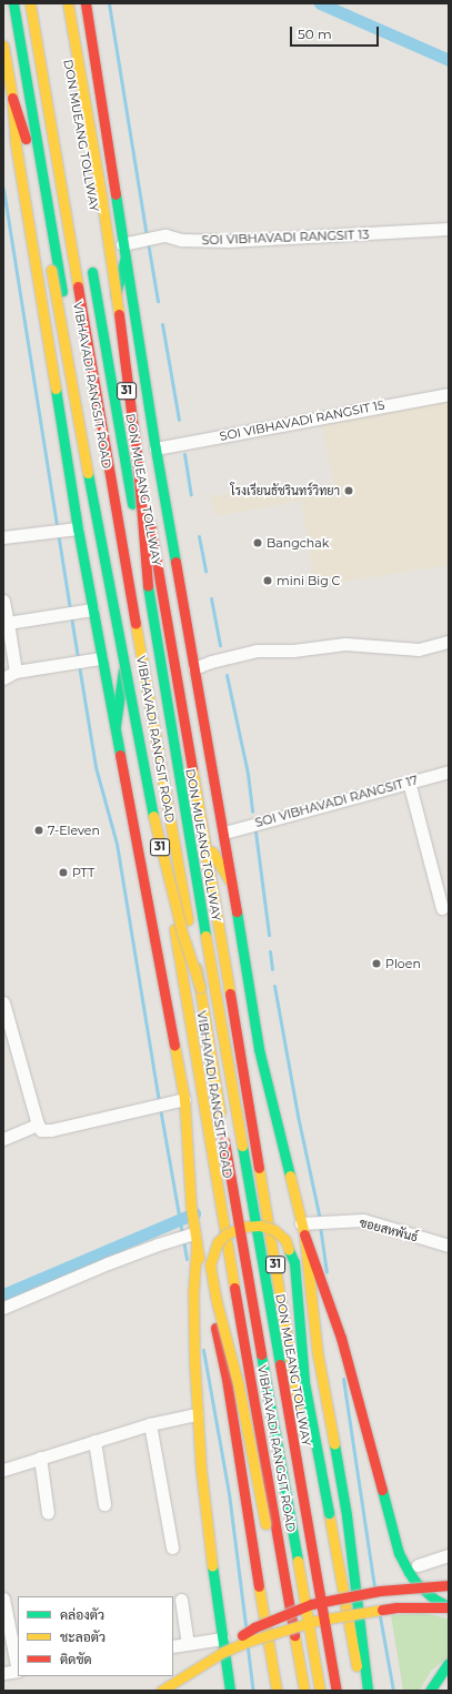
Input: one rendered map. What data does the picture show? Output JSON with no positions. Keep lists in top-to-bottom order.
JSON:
{
  "streets": {
    "main road": ["DON MUEANG TOLLWAY", "VIBHAVADI RANGSIT ROAD", "31"],
    "street": [
      "SOI VIBHAVADI RANGSIT 13",
      "SOI VIBHAVADI RANGSIT 15",
      "SOI VIBHAVADI RANGSIT 17",
      "ซอยสหพันธ์"
    ]
  },
  "crossings": [
    ["SOI VIBHAVADI RANGSIT 13", "31"],
    ["31", "SOI VIBHAVADI RANGSIT 15"],
    ["31", "SOI VIBHAVADI RANGSIT 17"],
    ["31", "ซอยสหพันธ์"]
  ],
  "places": [
    "โรงเรียนธัชรินทร์วิทยา",
    "Bangchak",
    "mini Big C",
    "7-Eleven",
    "PTT",
    "Ploen"
  ],
  "legend": ["คล่องตัว", "ชะลอตัว", "ติดขัด"],
  "scale_bar": "50 m"
}
